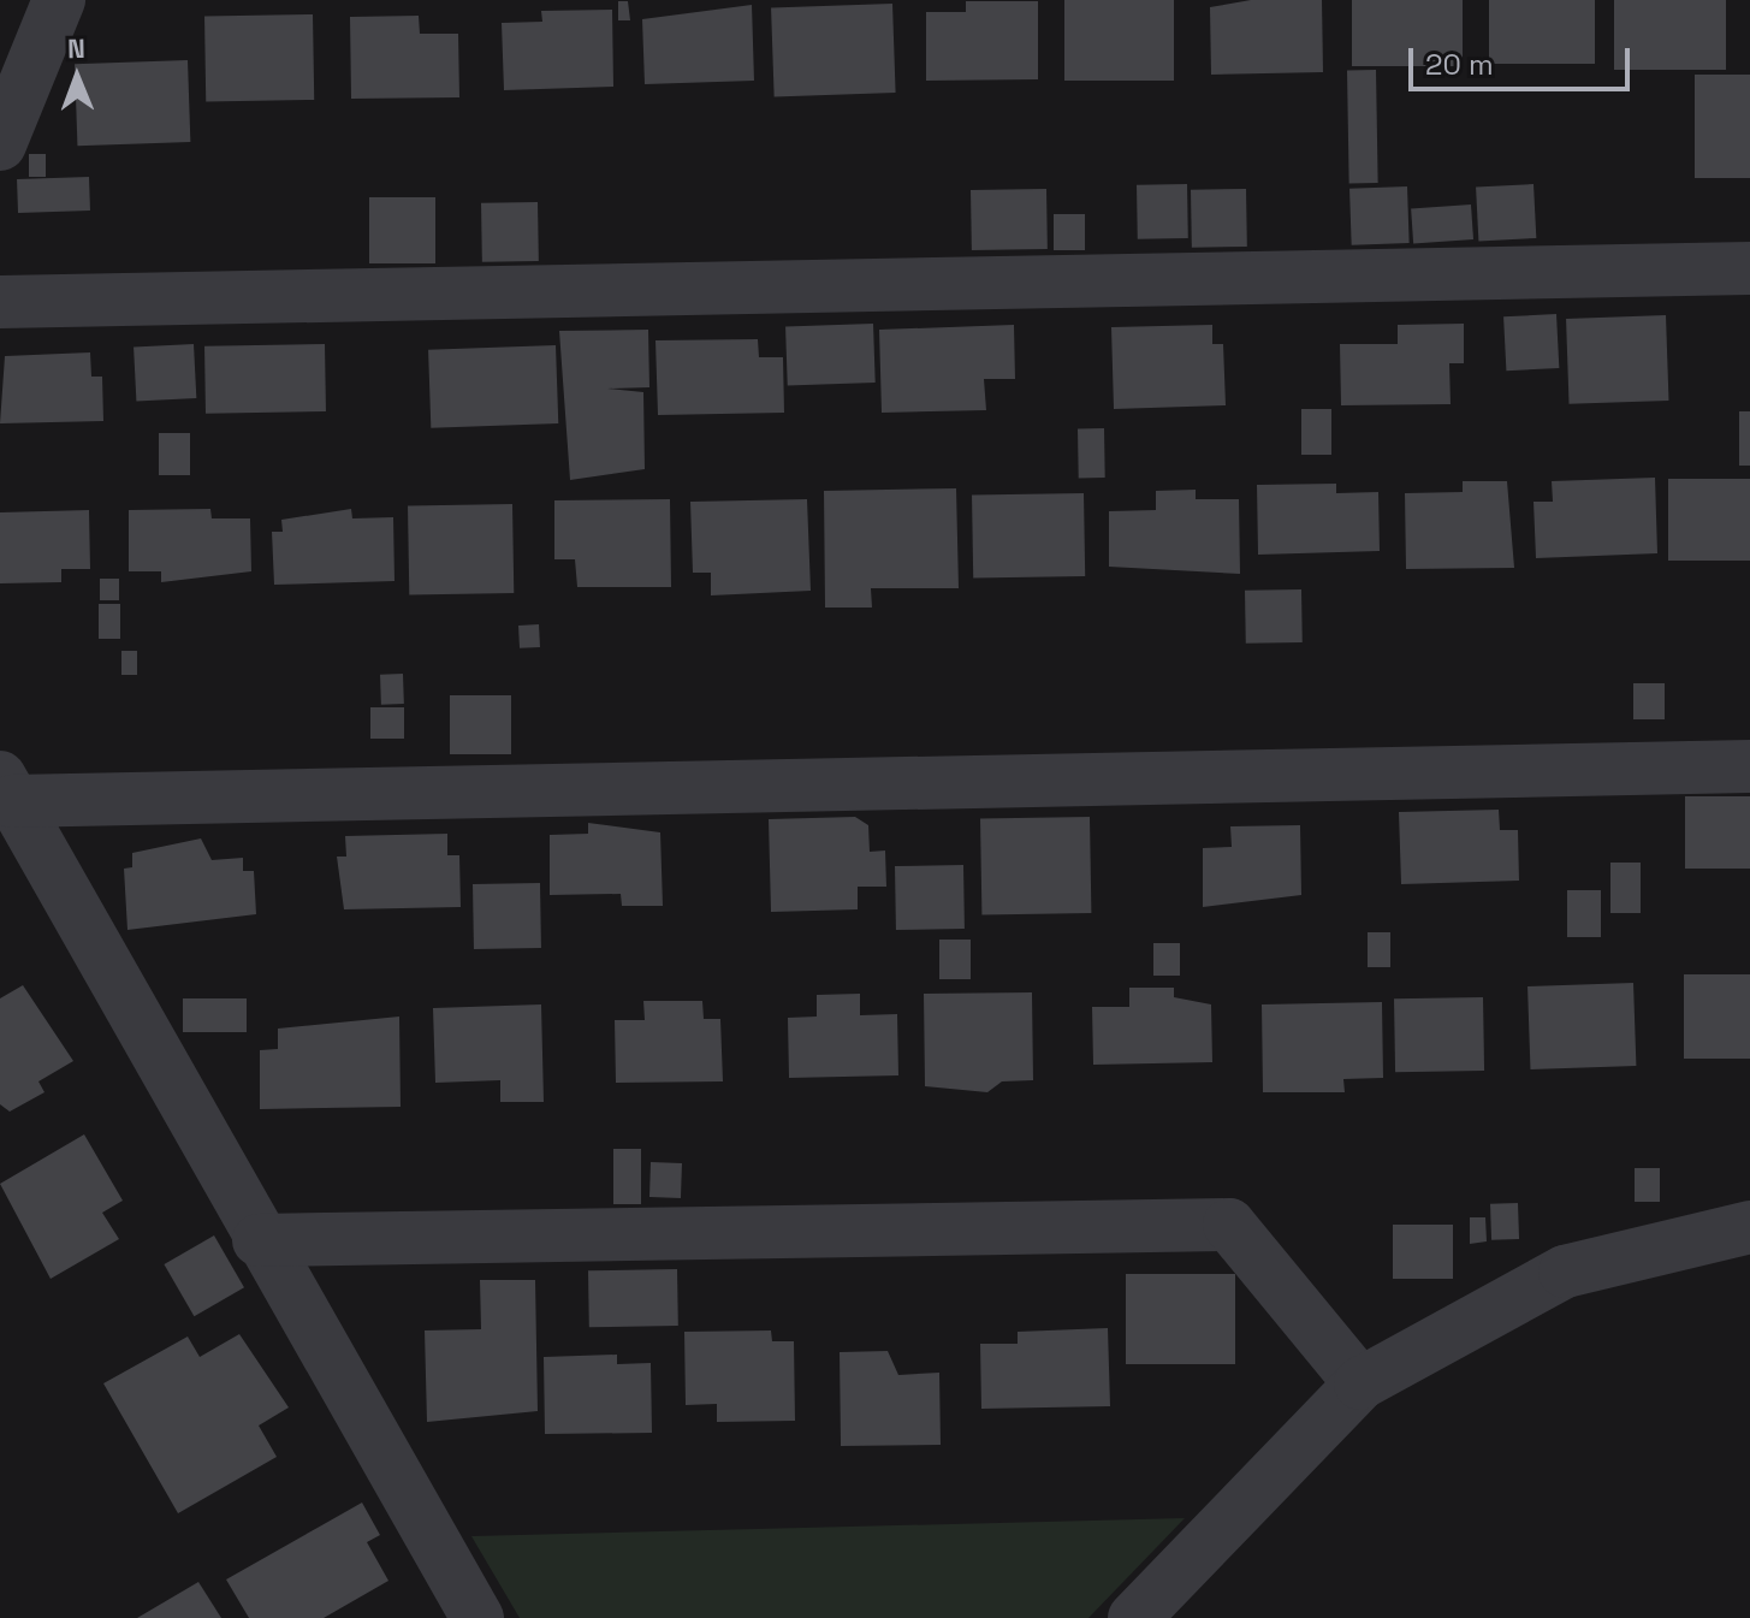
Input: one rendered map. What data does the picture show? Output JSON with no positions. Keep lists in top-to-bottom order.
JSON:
{
  "scale_bar": "20 m",
  "north": "top"
}
